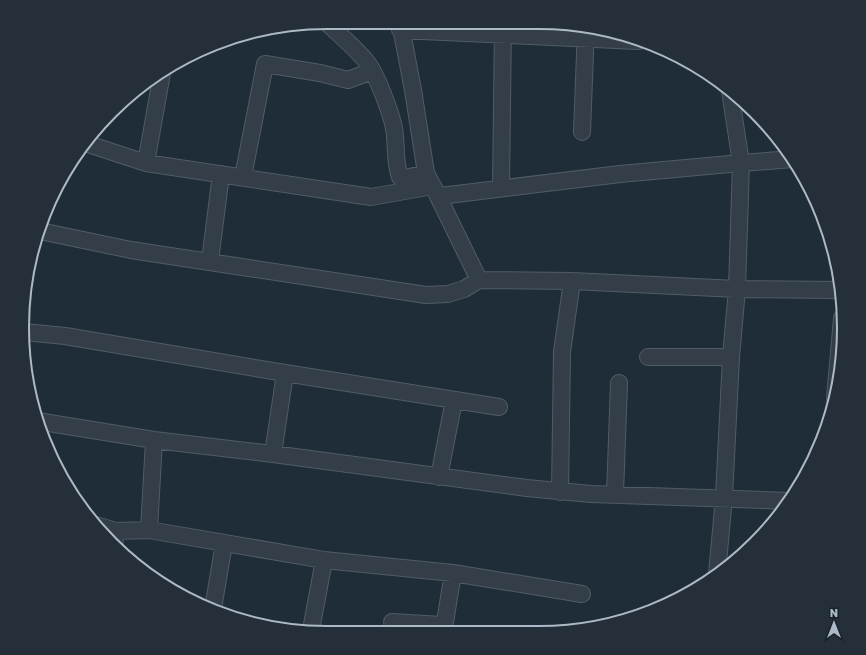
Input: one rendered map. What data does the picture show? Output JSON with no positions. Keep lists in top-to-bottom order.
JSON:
{
  "north": "top"
}
